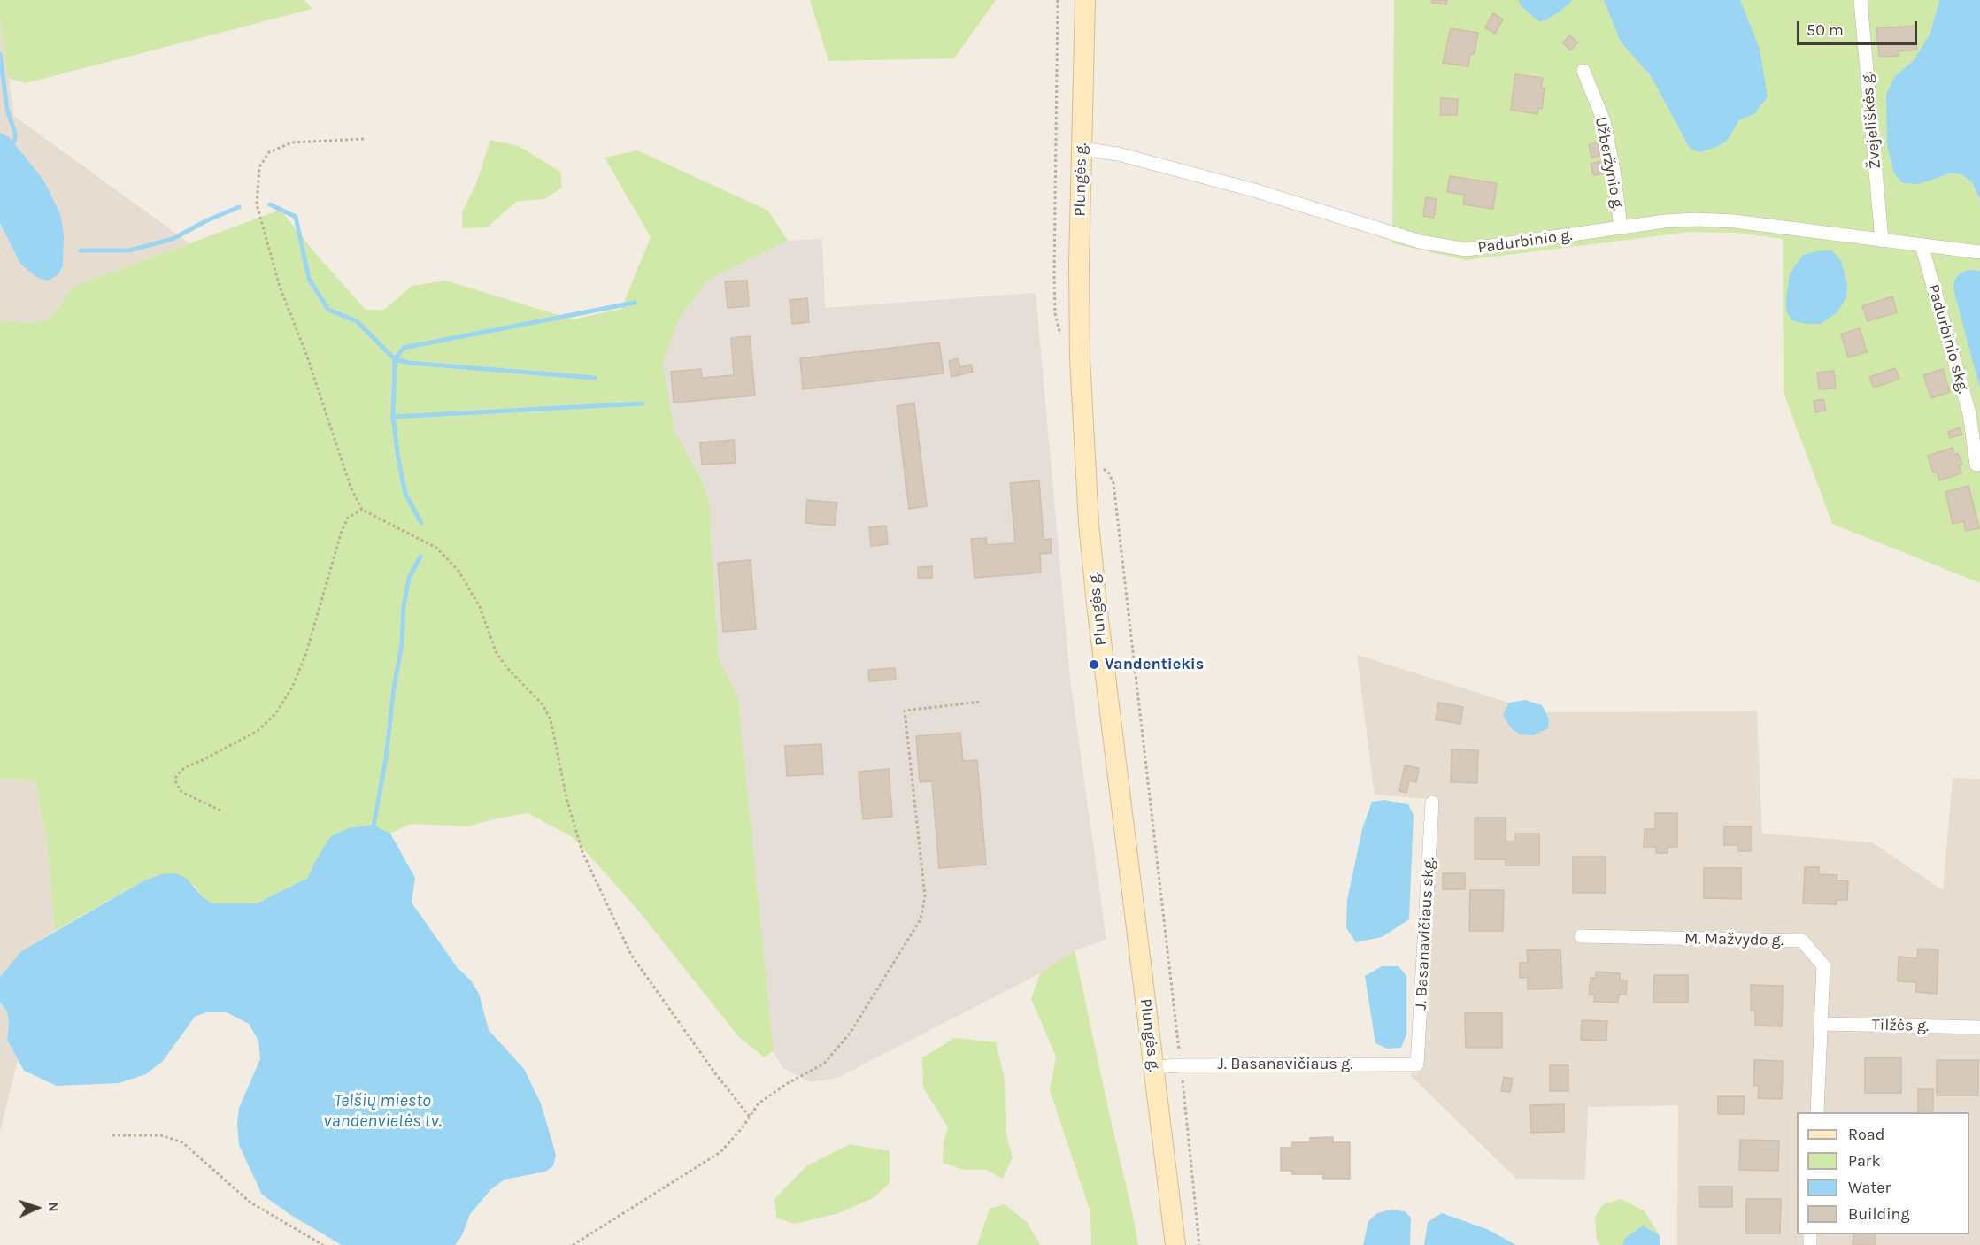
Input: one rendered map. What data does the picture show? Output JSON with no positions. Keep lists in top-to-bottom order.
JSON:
{
  "streets": {
    "main road": ["Plungės g."],
    "street": [
      "Žvejeliškės g.",
      "Užberžynio g.",
      "Padurbinio g.",
      "Padurbinio skg.",
      "J. Basanavičiaus skg.",
      "M. Mažvydo g.",
      "Tilžės g.",
      "J. Basanavičiaus g."
    ]
  },
  "crossings": [
    ["Žvejeliškės g.", "Padurbinio g."],
    ["Užberžynio g.", "Padurbinio g."],
    ["Plungės g.", "Padurbinio g."],
    ["Plungės g.", "J. Basanavičiaus g."],
    ["Padurbinio g.", "Padurbinio skg."],
    ["J. Basanavičiaus skg.", "J. Basanavičiaus g."],
    ["M. Mažvydo g.", "Tilžės g."]
  ],
  "water": ["Telšių miesto vandenvietės tv."],
  "places": ["Vandentiekis"],
  "legend": [
    "Road",
    "Park",
    "Water",
    "Building"
  ],
  "scale_bar": "50 m",
  "north": "right"
}
